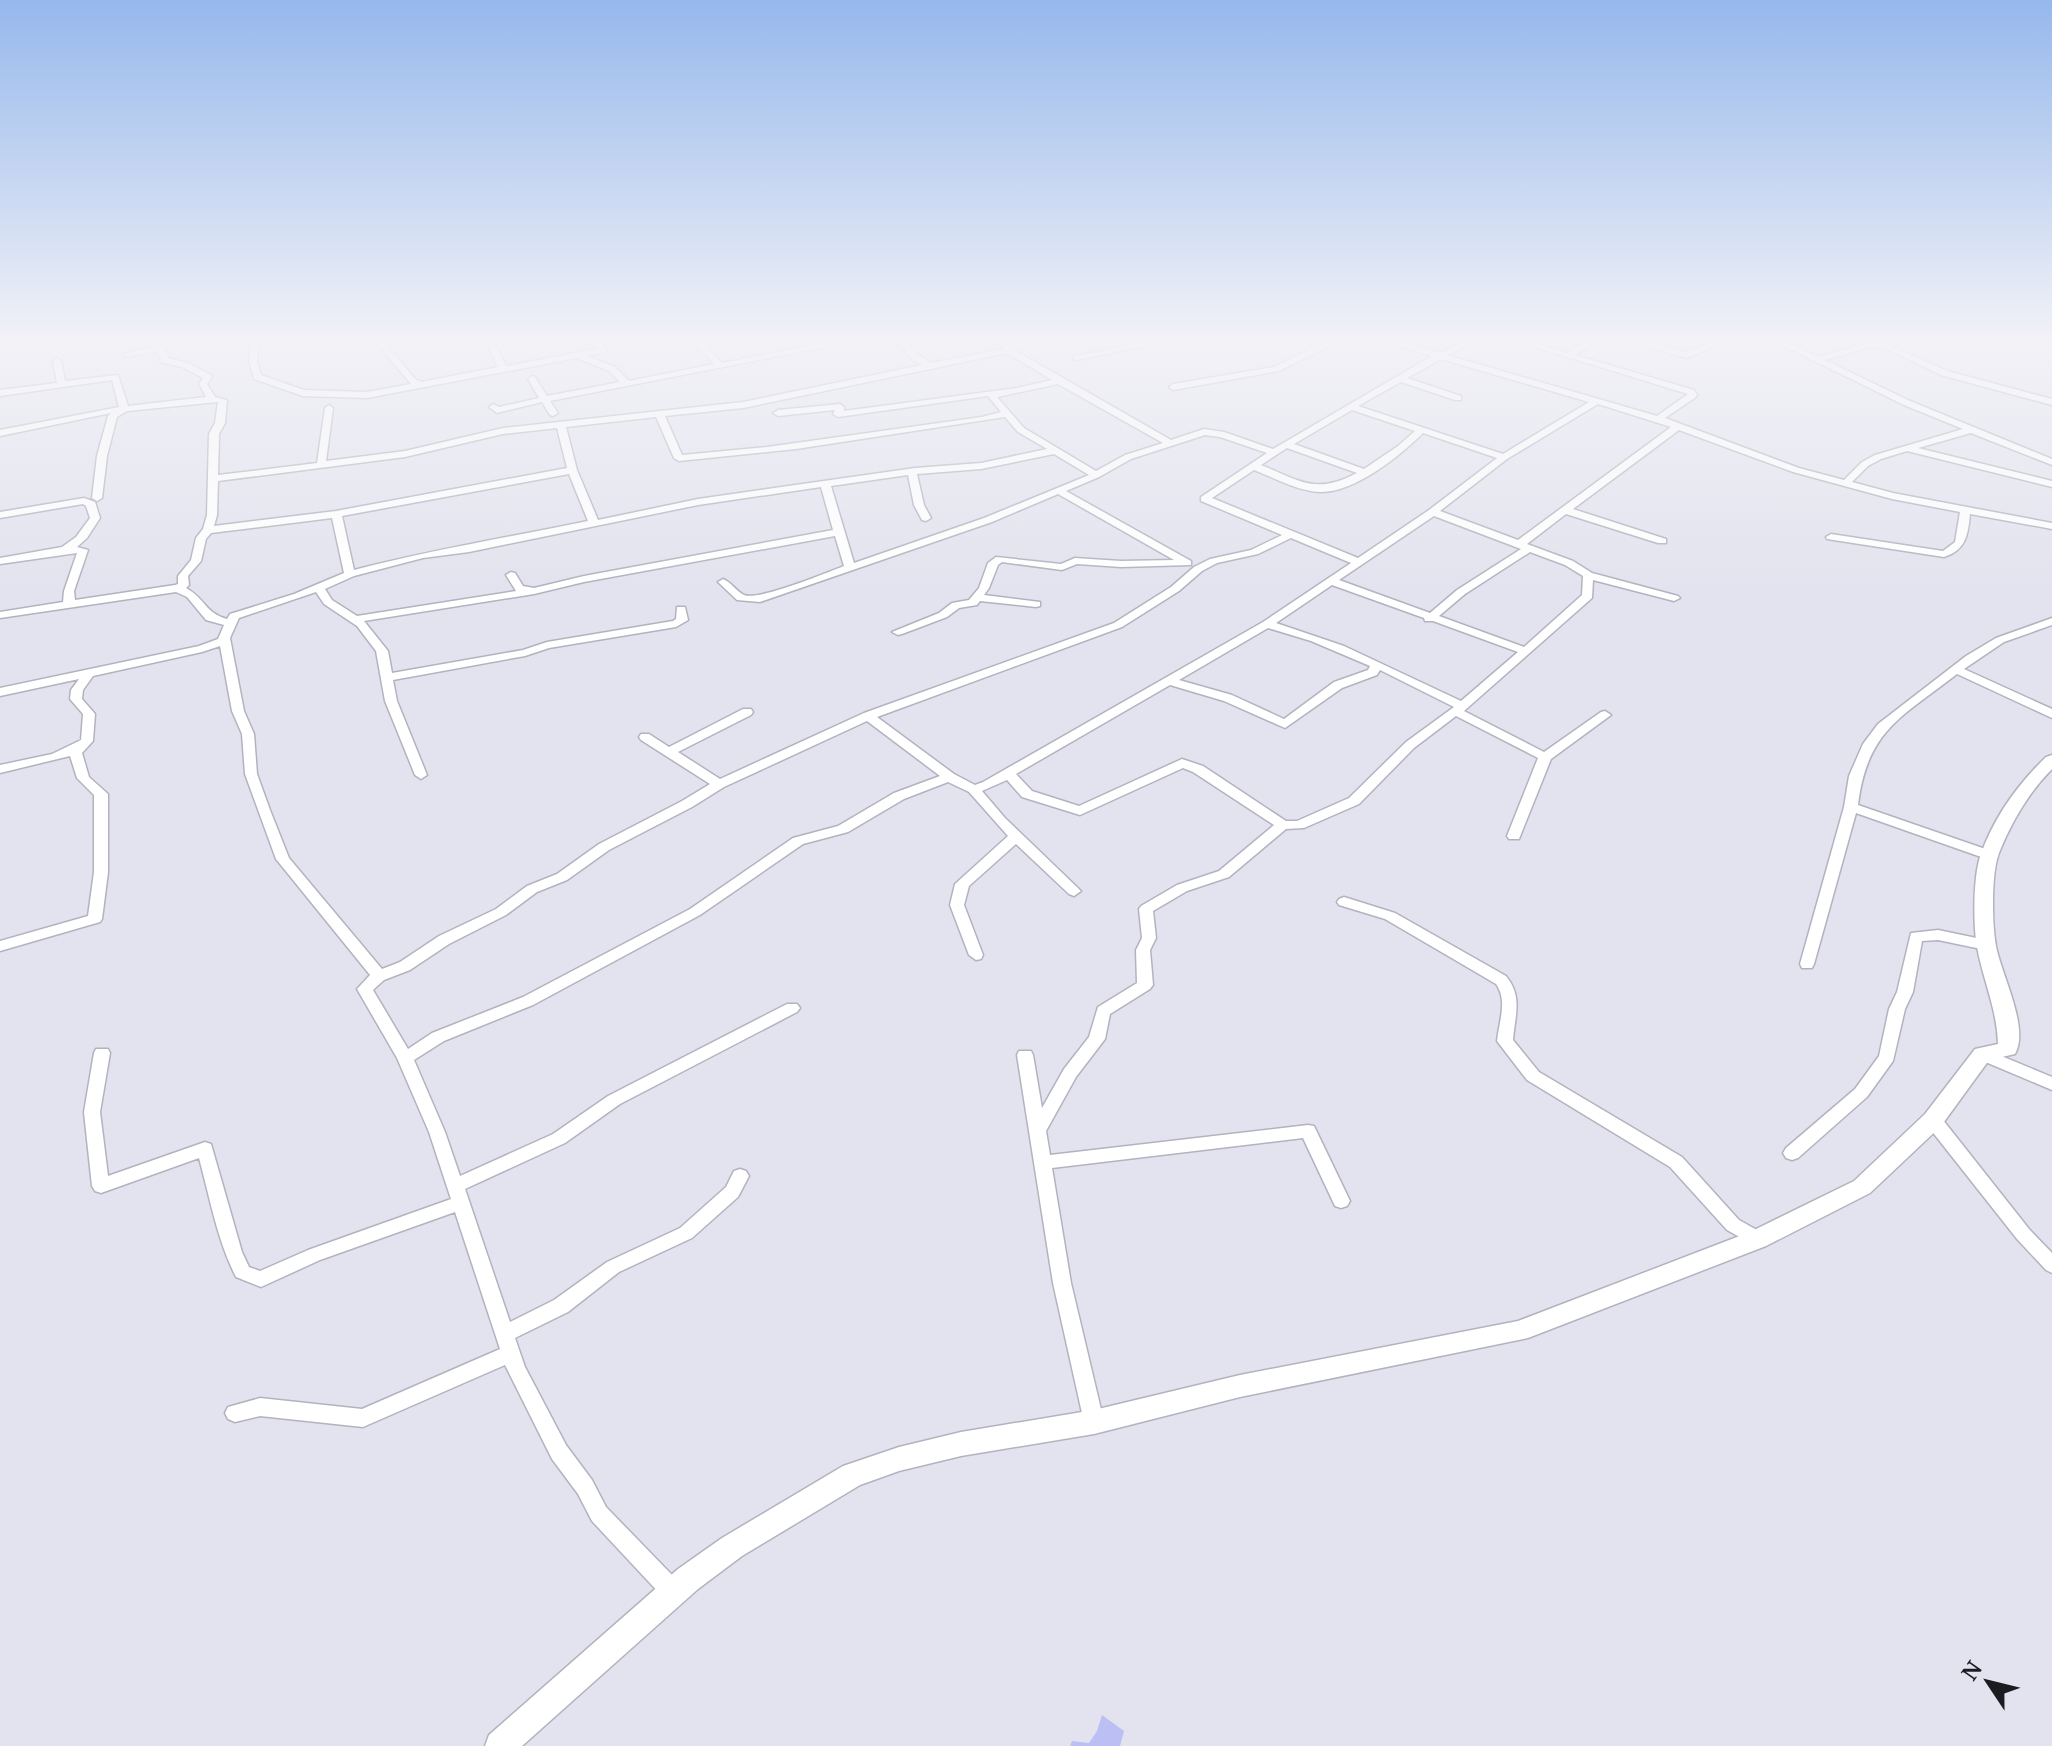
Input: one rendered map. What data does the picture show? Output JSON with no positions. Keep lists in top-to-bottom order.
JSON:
{
  "north": "top left"
}
